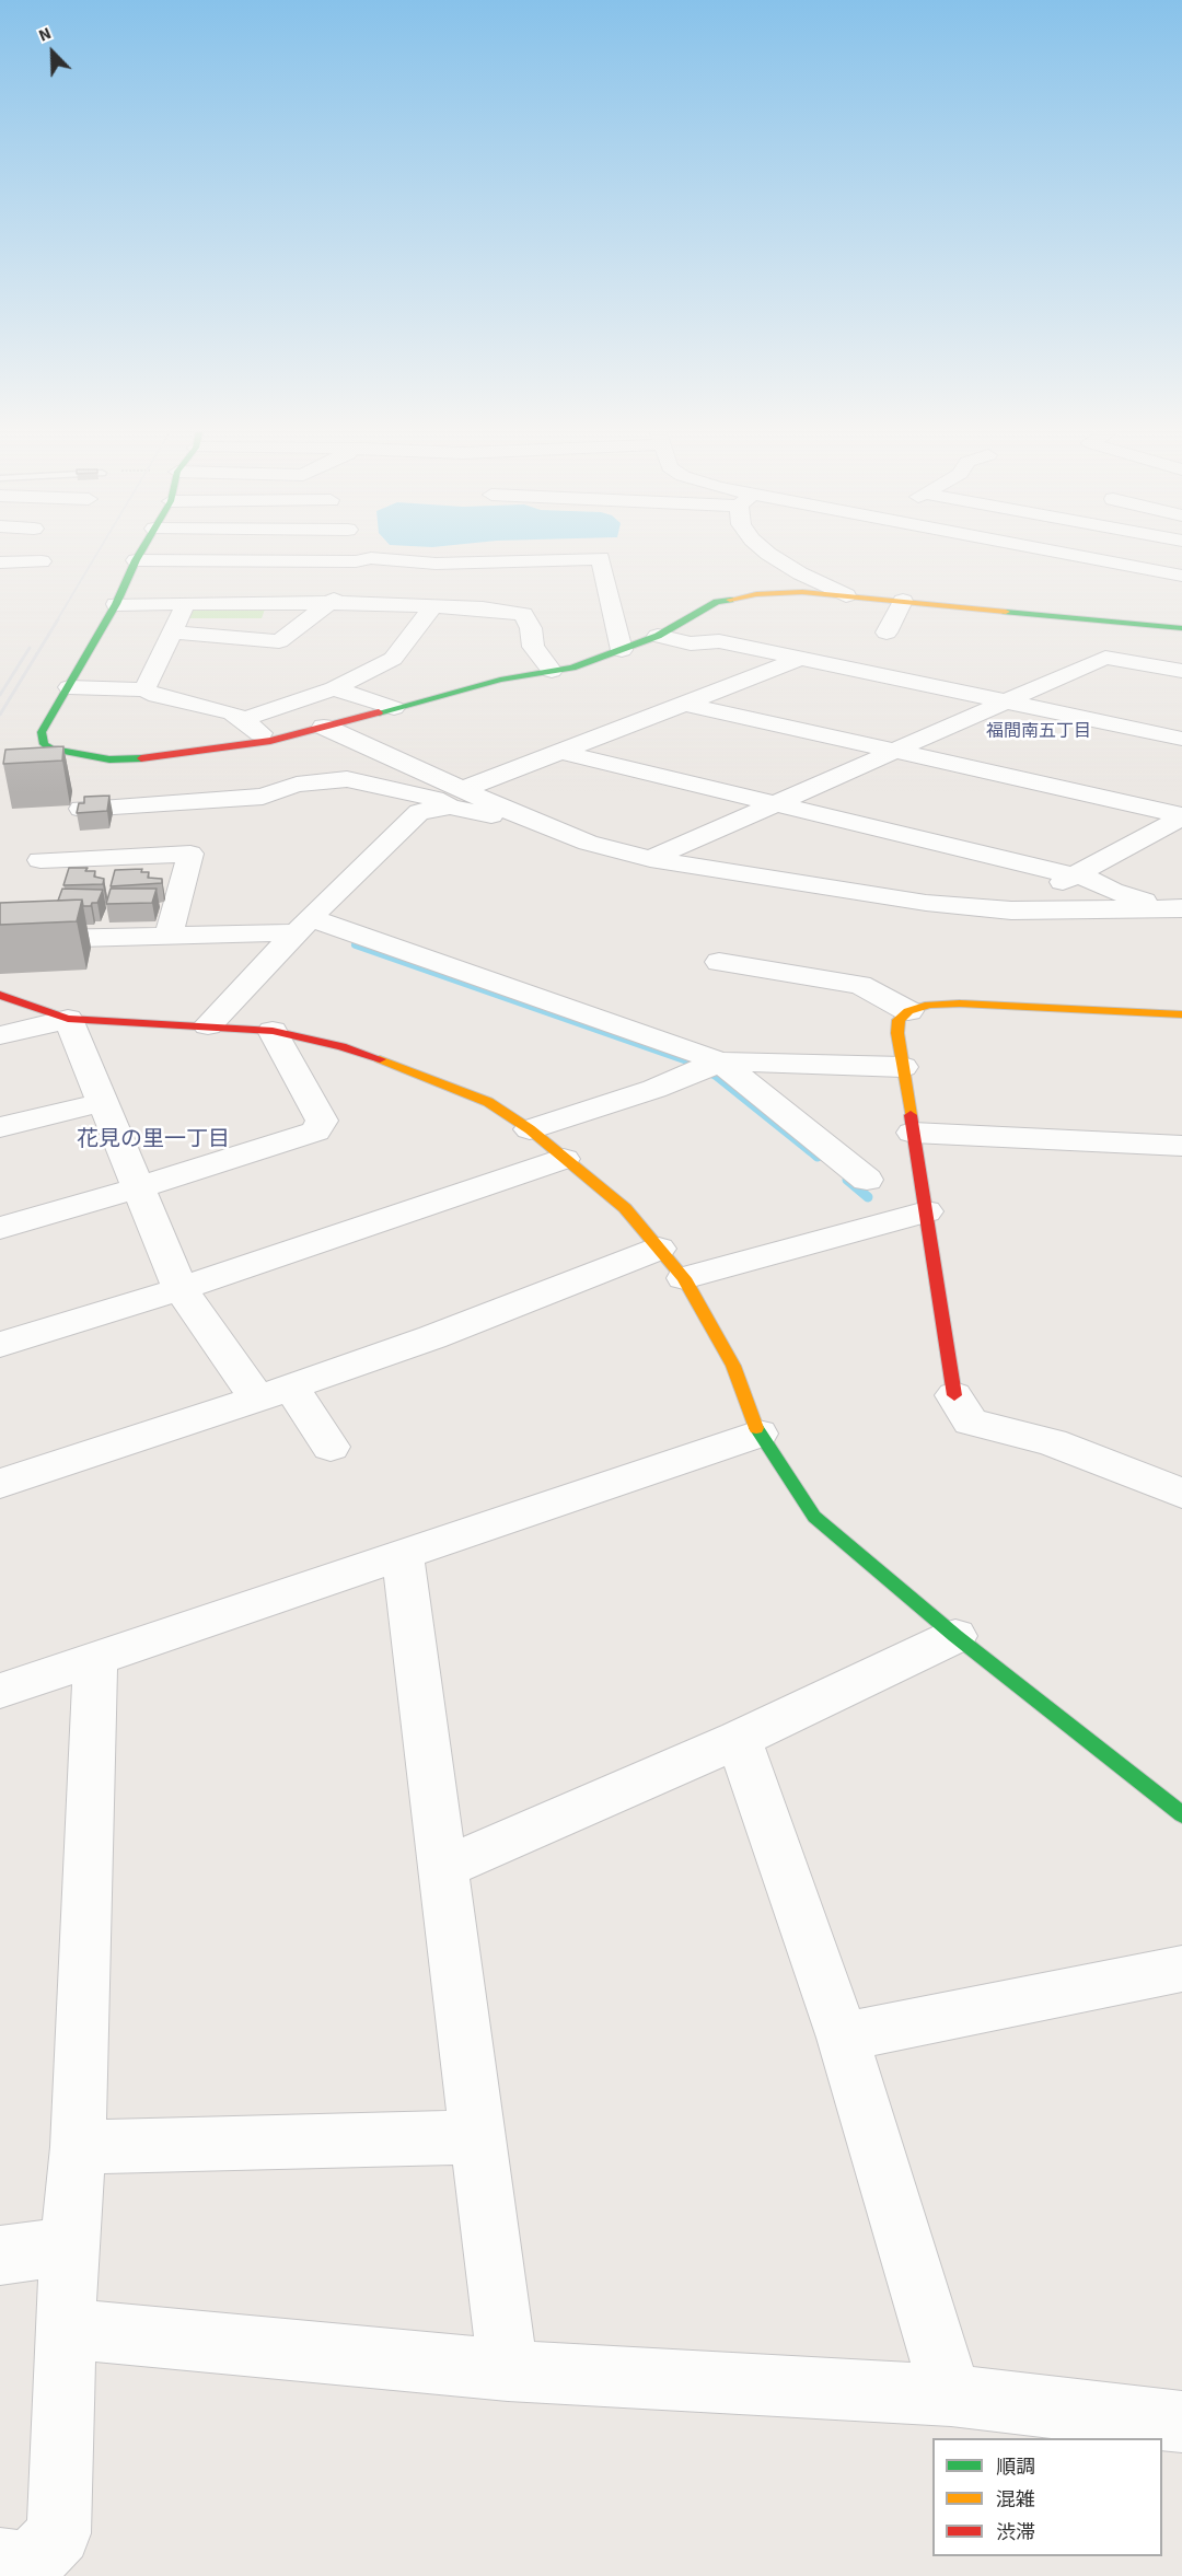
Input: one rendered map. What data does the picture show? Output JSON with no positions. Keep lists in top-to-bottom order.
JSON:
{
  "districts": ["福間南五丁目", "花見の里一丁目"],
  "legend": ["順調", "混雑", "渋滞"],
  "north": "top left"
}
